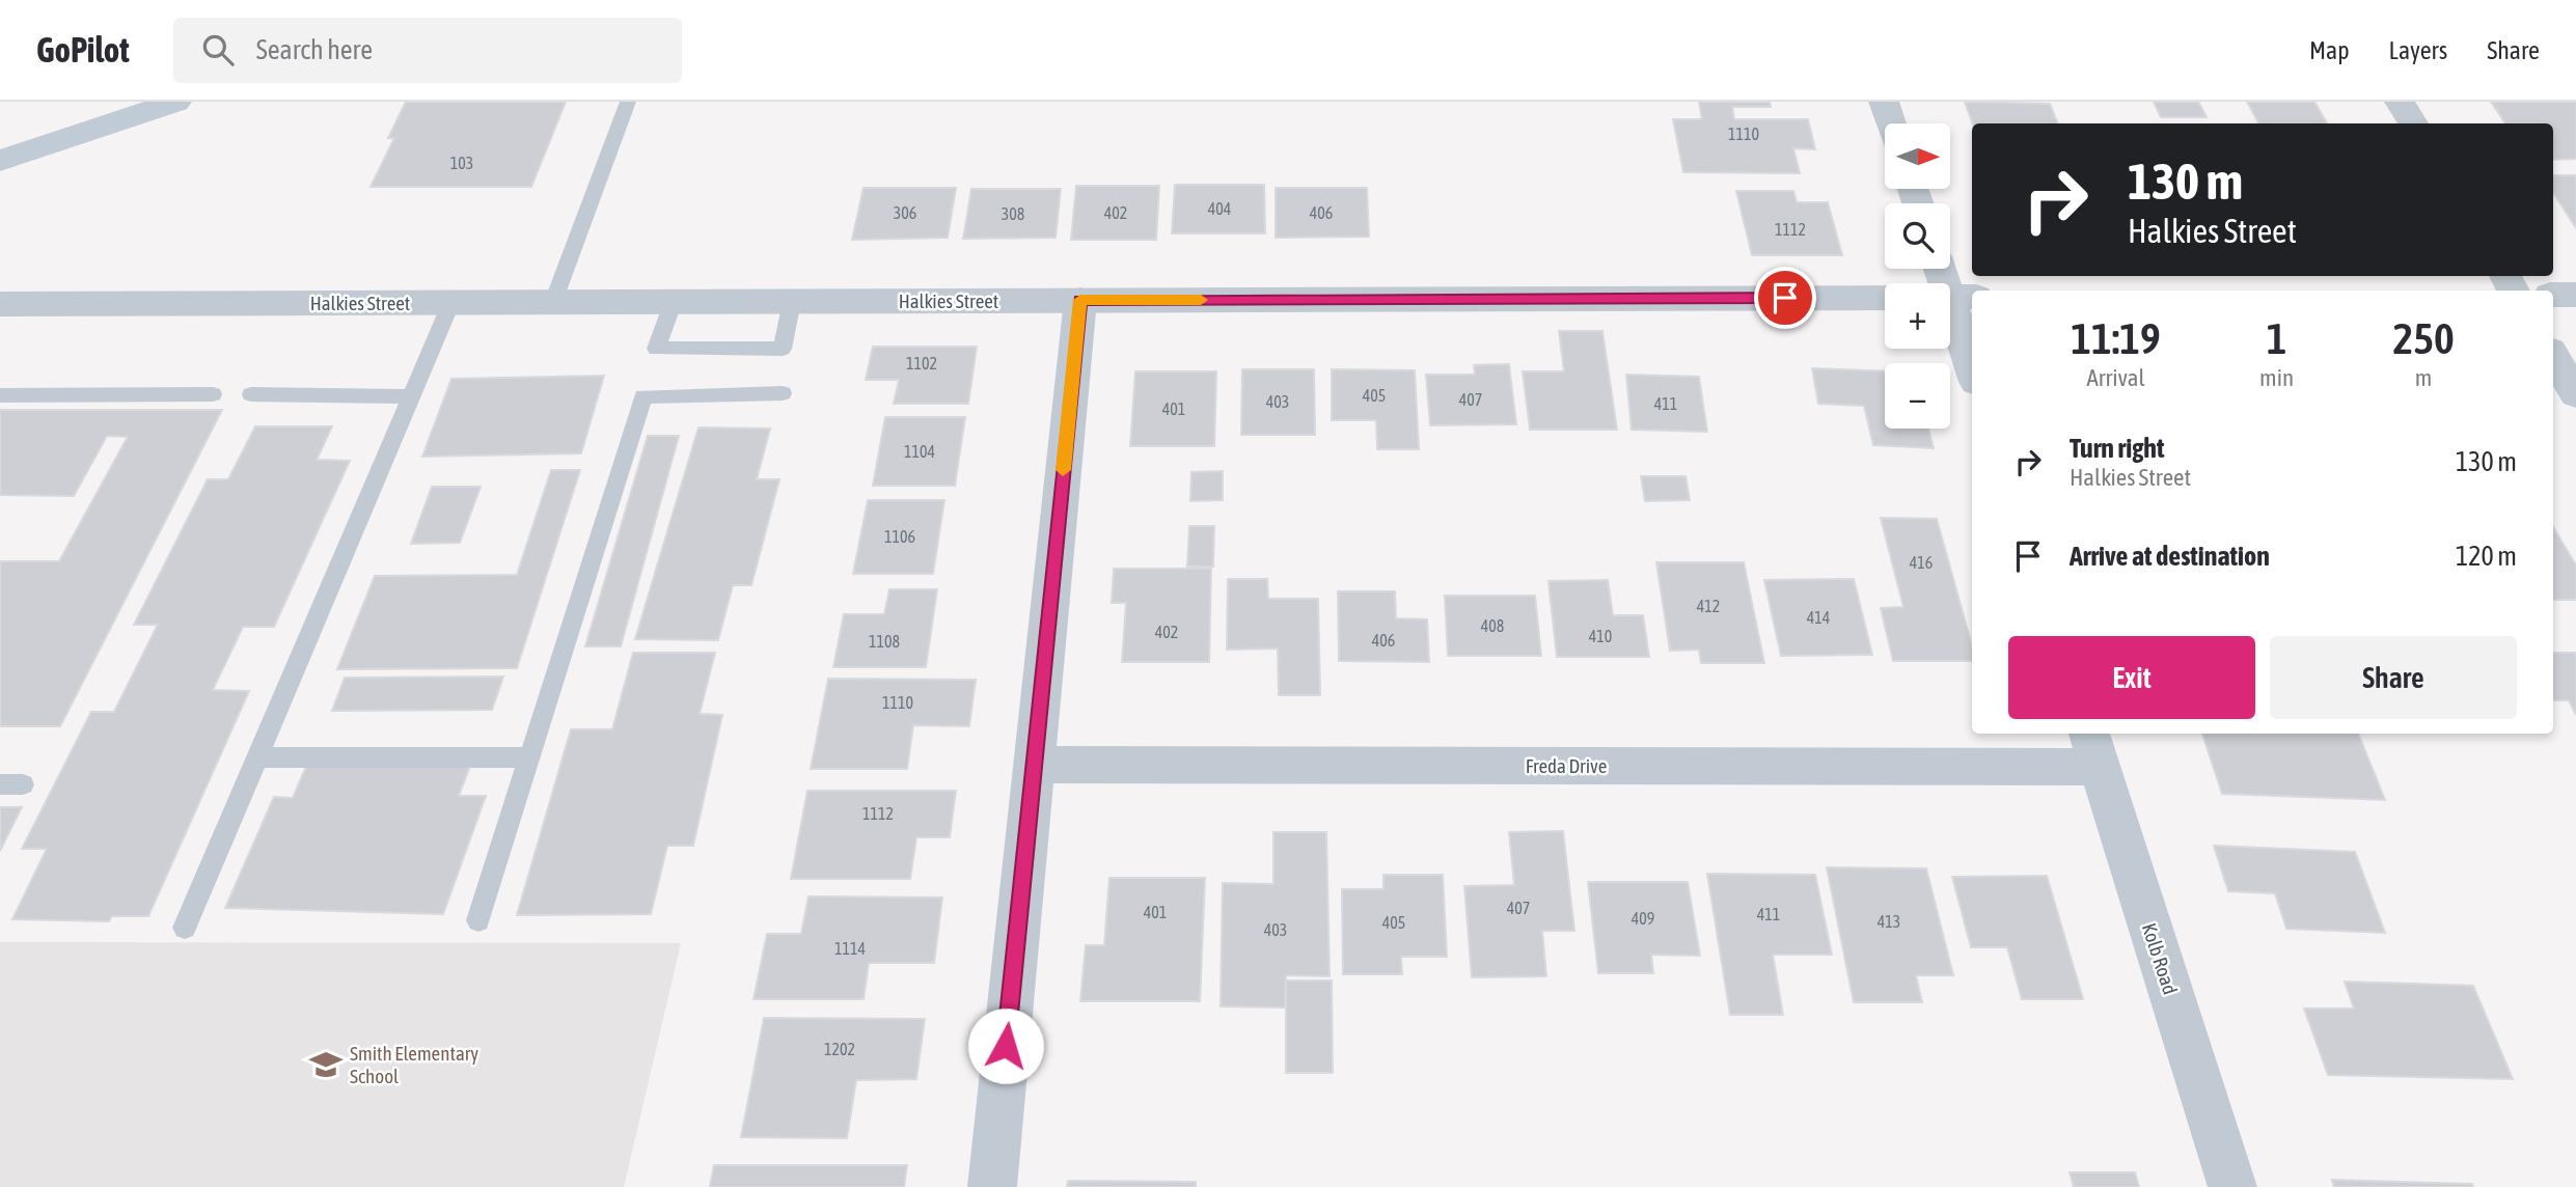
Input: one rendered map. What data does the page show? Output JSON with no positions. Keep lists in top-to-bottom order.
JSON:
{
  "streets": {
    "street": ["Halkies Street", "Freda Drive", "Kolb Road"]
  },
  "crossings": [
    ["Freda Drive", "Kolb Road"]
  ],
  "places": {
    "school or university": ["Smith Elementary School"]
  },
  "house_numbers": [
    "1110",
    "103",
    "404",
    "306",
    "402",
    "406",
    "308",
    "1112",
    "1102",
    "405",
    "407",
    "403",
    "411",
    "401",
    "1104",
    "1106",
    "416",
    "412",
    "414",
    "408",
    "402",
    "410",
    "406",
    "1108",
    "1110",
    "1112",
    "407",
    "401",
    "411",
    "409",
    "413",
    "405",
    "403",
    "1114",
    "1202"
  ],
  "north": "right",
  "page": {
    "header": "GoPilot",
    "search": "Search here",
    "nav": ["Map", "Layers", "Share"],
    "map_buttons": ["+", "−"],
    "turn": ["130 m", "Halkies Street"],
    "eta": [
      "11:19",
      "Arrival",
      "1",
      "min",
      "250",
      "m"
    ],
    "list": [
      {
        "name": "Turn right",
        "note": "Halkies Street",
        "value": "130 m"
      },
      {
        "name": "Arrive at destination",
        "value": "120 m"
      }
    ],
    "buttons": ["Exit", "Share"]
  }
}
